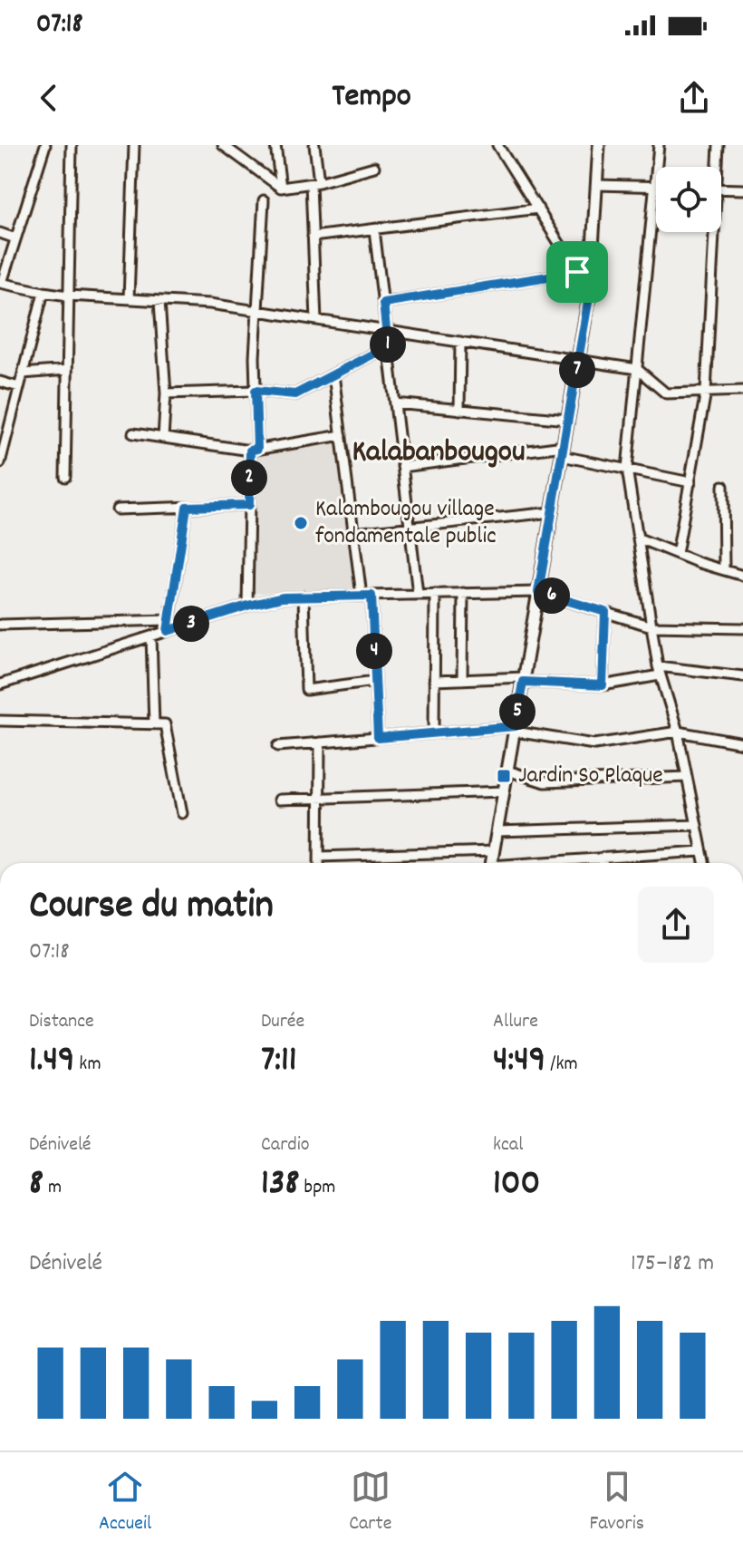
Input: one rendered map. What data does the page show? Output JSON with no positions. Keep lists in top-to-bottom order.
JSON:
{
  "districts": ["Kalabanbougou"],
  "places": {
    "other": ["Kalambougou village fondamentale public"],
    "transit": ["Jardin So Plaque"]
  },
  "page": {
    "status": "07:18",
    "header": "Tempo",
    "pins": [
      "1",
      "7",
      "2",
      "6",
      "3",
      "4",
      "5"
    ],
    "heading": ["Course du matin", "07:18"],
    "stats": [
      ["Distance", "1.49 km"],
      ["Durée", "7:11"],
      ["Allure", "4:49 /km"],
      ["Dénivelé", "8 m"],
      ["Cardio", "138 bpm"],
      ["kcal", "100"]
    ],
    "chart": ["Dénivelé", "175–182 m"],
    "tabs": ["Accueil", "Carte", "Favoris"]
  }
}
